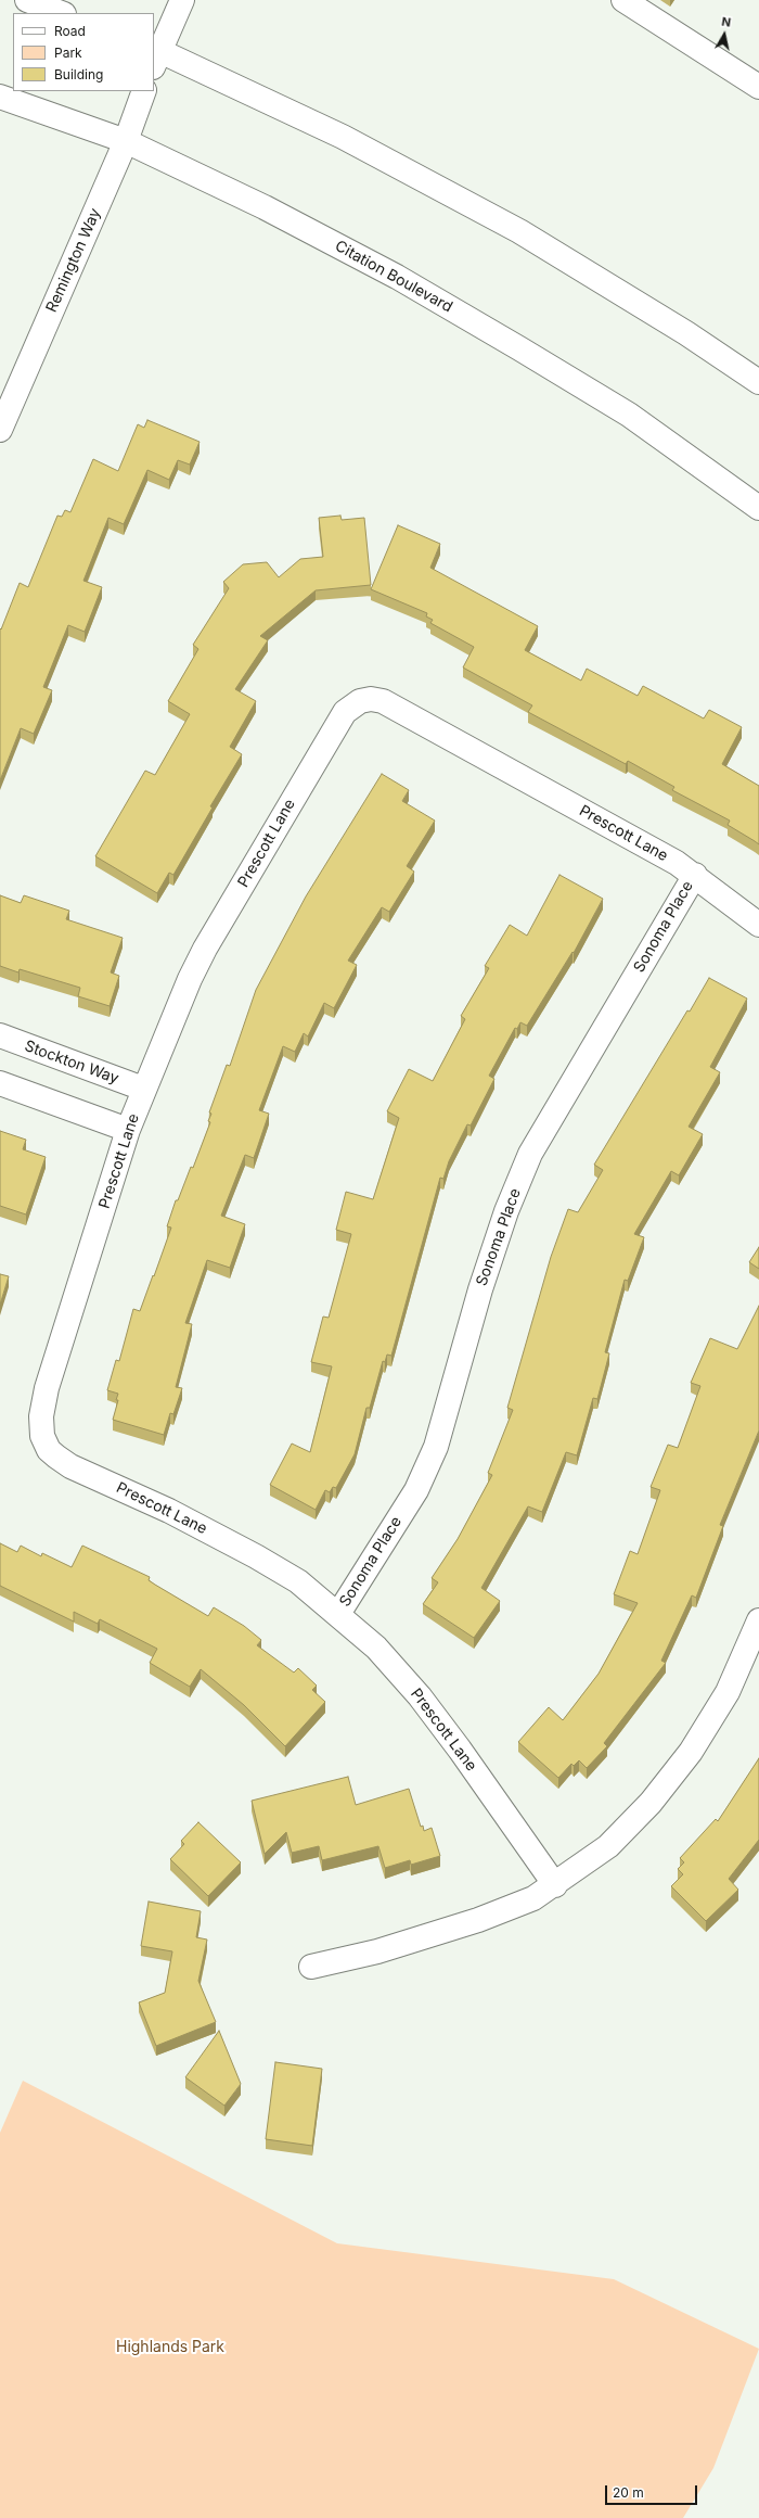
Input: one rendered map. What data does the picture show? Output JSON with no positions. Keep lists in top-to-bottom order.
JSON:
{
  "streets": {
    "street": [
      "Remington Way",
      "Citation Boulevard",
      "Prescott Lane",
      "Sonoma Place",
      "Stockton Way"
    ]
  },
  "crossings": [
    ["Remington Way", "Citation Boulevard"],
    ["Prescott Lane", "Sonoma Place"],
    ["Prescott Lane", "Stockton Way"]
  ],
  "parks": ["Highlands Park"],
  "legend": ["Road", "Park", "Building"],
  "scale_bar": "20 m",
  "north": "top"
}
